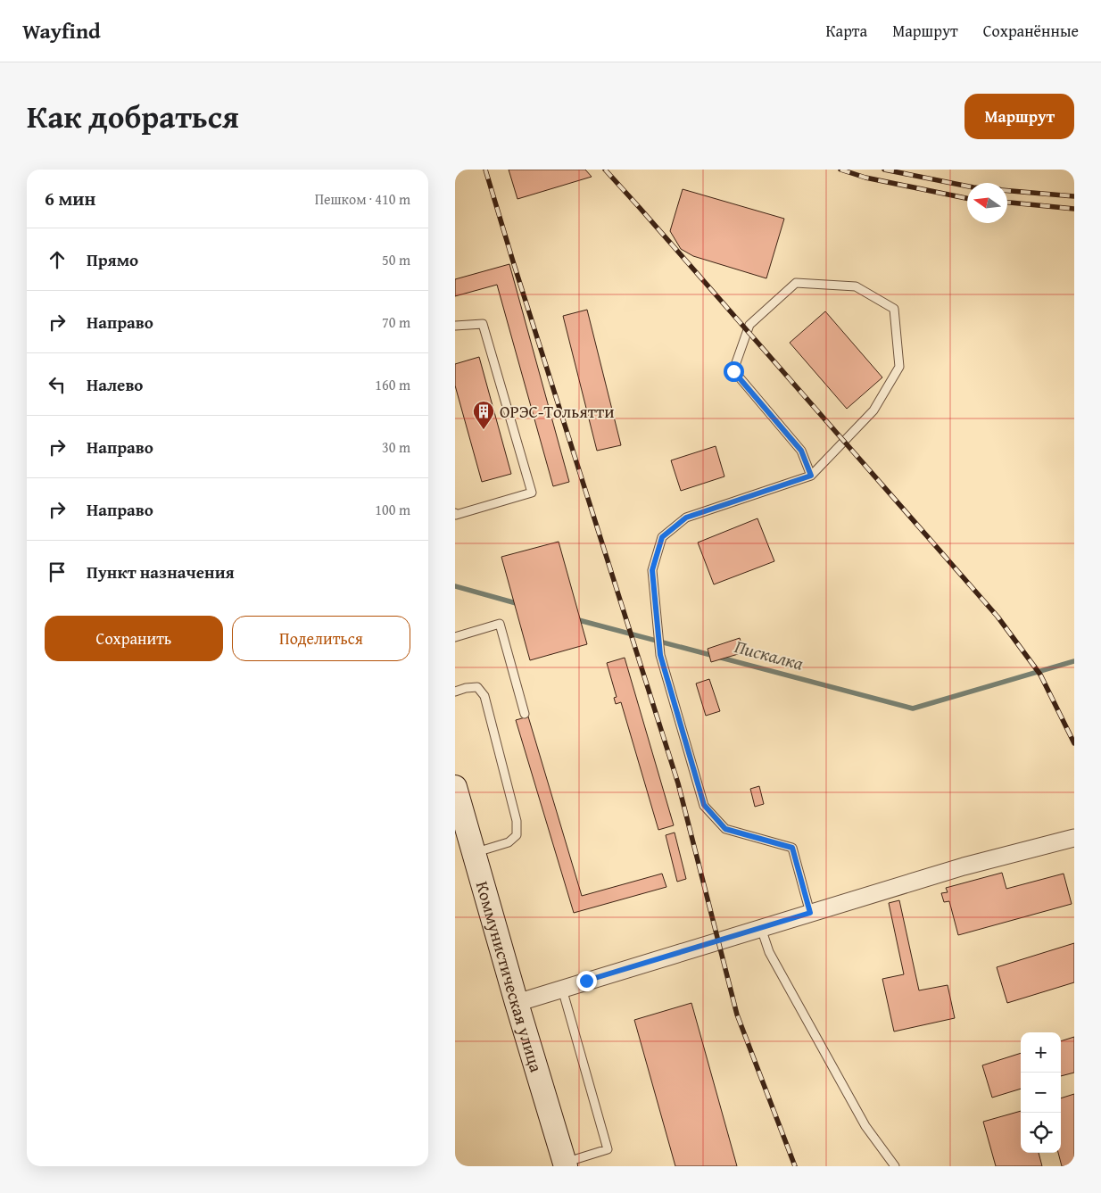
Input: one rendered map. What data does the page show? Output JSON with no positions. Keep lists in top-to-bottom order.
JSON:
{
  "streets": {
    "main road": ["Коммунистическая улица"]
  },
  "water": ["Пискалка"],
  "places": {
    "building": ["ОРЭС-Тольятти"]
  },
  "north": "left",
  "page": {
    "header": "Wayfind",
    "nav": ["Карта", "Маршрут", "Сохранённые"],
    "title": "Как добраться",
    "buttons": [
      "Маршрут",
      ["Сохранить", "Поделиться"]
    ],
    "heading": ["6 мин", "Пешком · 410 m"],
    "list": [
      ["Прямо", "50 m"],
      ["Направо", "70 m"],
      ["Налево", "160 m"],
      ["Направо", "30 m"],
      ["Направо", "100 m"],
      "Пункт назначения"
    ],
    "map_buttons": ["+", "−"]
  }
}
